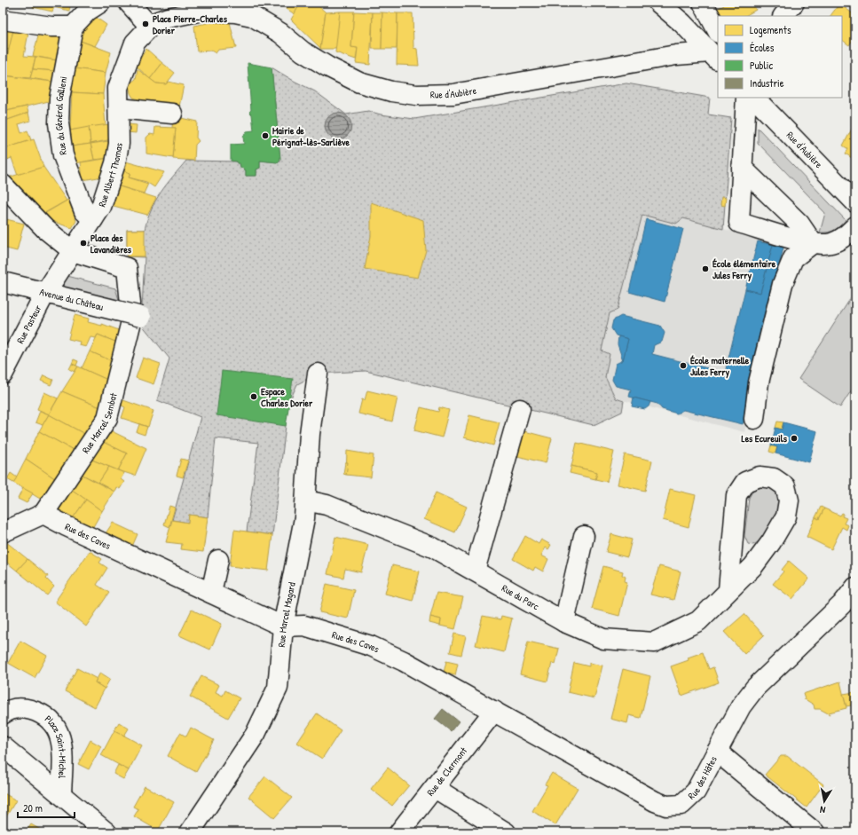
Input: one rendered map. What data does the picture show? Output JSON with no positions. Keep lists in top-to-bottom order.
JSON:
{
  "streets": {
    "street": [
      "Rue d'Aubière",
      "Rue du Général Gallieni",
      "Rue Albert Thomas",
      "Avenue du Château",
      "Rue Pasteur",
      "Rue Marcel Sembat",
      "Rue des Caves",
      "Rue du Parc",
      "Rue Marcel Magard",
      "Place Saint-Michel",
      "Rue de Clermont",
      "Rue des Hâtes"
    ]
  },
  "crossings": [
    ["Rue d'Aubière", "Rue Albert Thomas"],
    ["Rue du Général Gallieni", "Rue Albert Thomas"],
    ["Rue Albert Thomas", "Avenue du Château"],
    ["Rue Albert Thomas", "Rue Pasteur"],
    ["Avenue du Château", "Rue Pasteur"],
    ["Avenue du Château", "Rue Marcel Sembat"],
    ["Rue Marcel Sembat", "Rue des Caves"],
    ["Rue des Caves", "Rue Marcel Magard"],
    ["Rue des Caves", "Rue de Clermont"],
    ["Rue des Caves", "Rue des Hâtes"],
    ["Rue du Parc", "Rue Marcel Magard"],
    ["Rue de Clermont", "Rue des Hâtes"]
  ],
  "places": [
    "Place Pierre-Charles Dorier",
    "Mairie de Pérignat-lès-Sarliève",
    "Place des Lavandières",
    "École élémentaire Jules Ferry",
    "École maternelle Jules Ferry",
    "Espace Charles Dorier",
    "Les Ecureuils"
  ],
  "legend": [
    "Logements",
    "Écoles",
    "Public",
    "Industrie"
  ],
  "scale_bar": "20 m",
  "north": "bottom"
}
